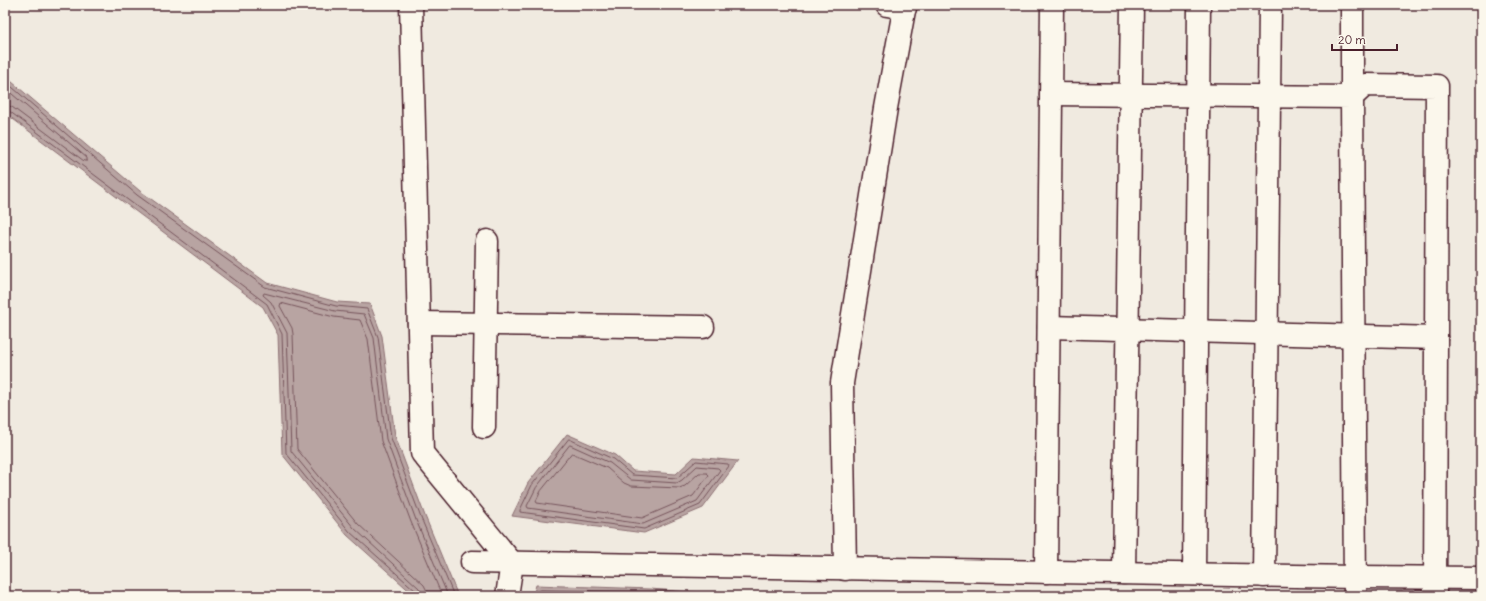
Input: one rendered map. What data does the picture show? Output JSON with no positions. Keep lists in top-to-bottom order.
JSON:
{
  "scale_bar": "20 m"
}
